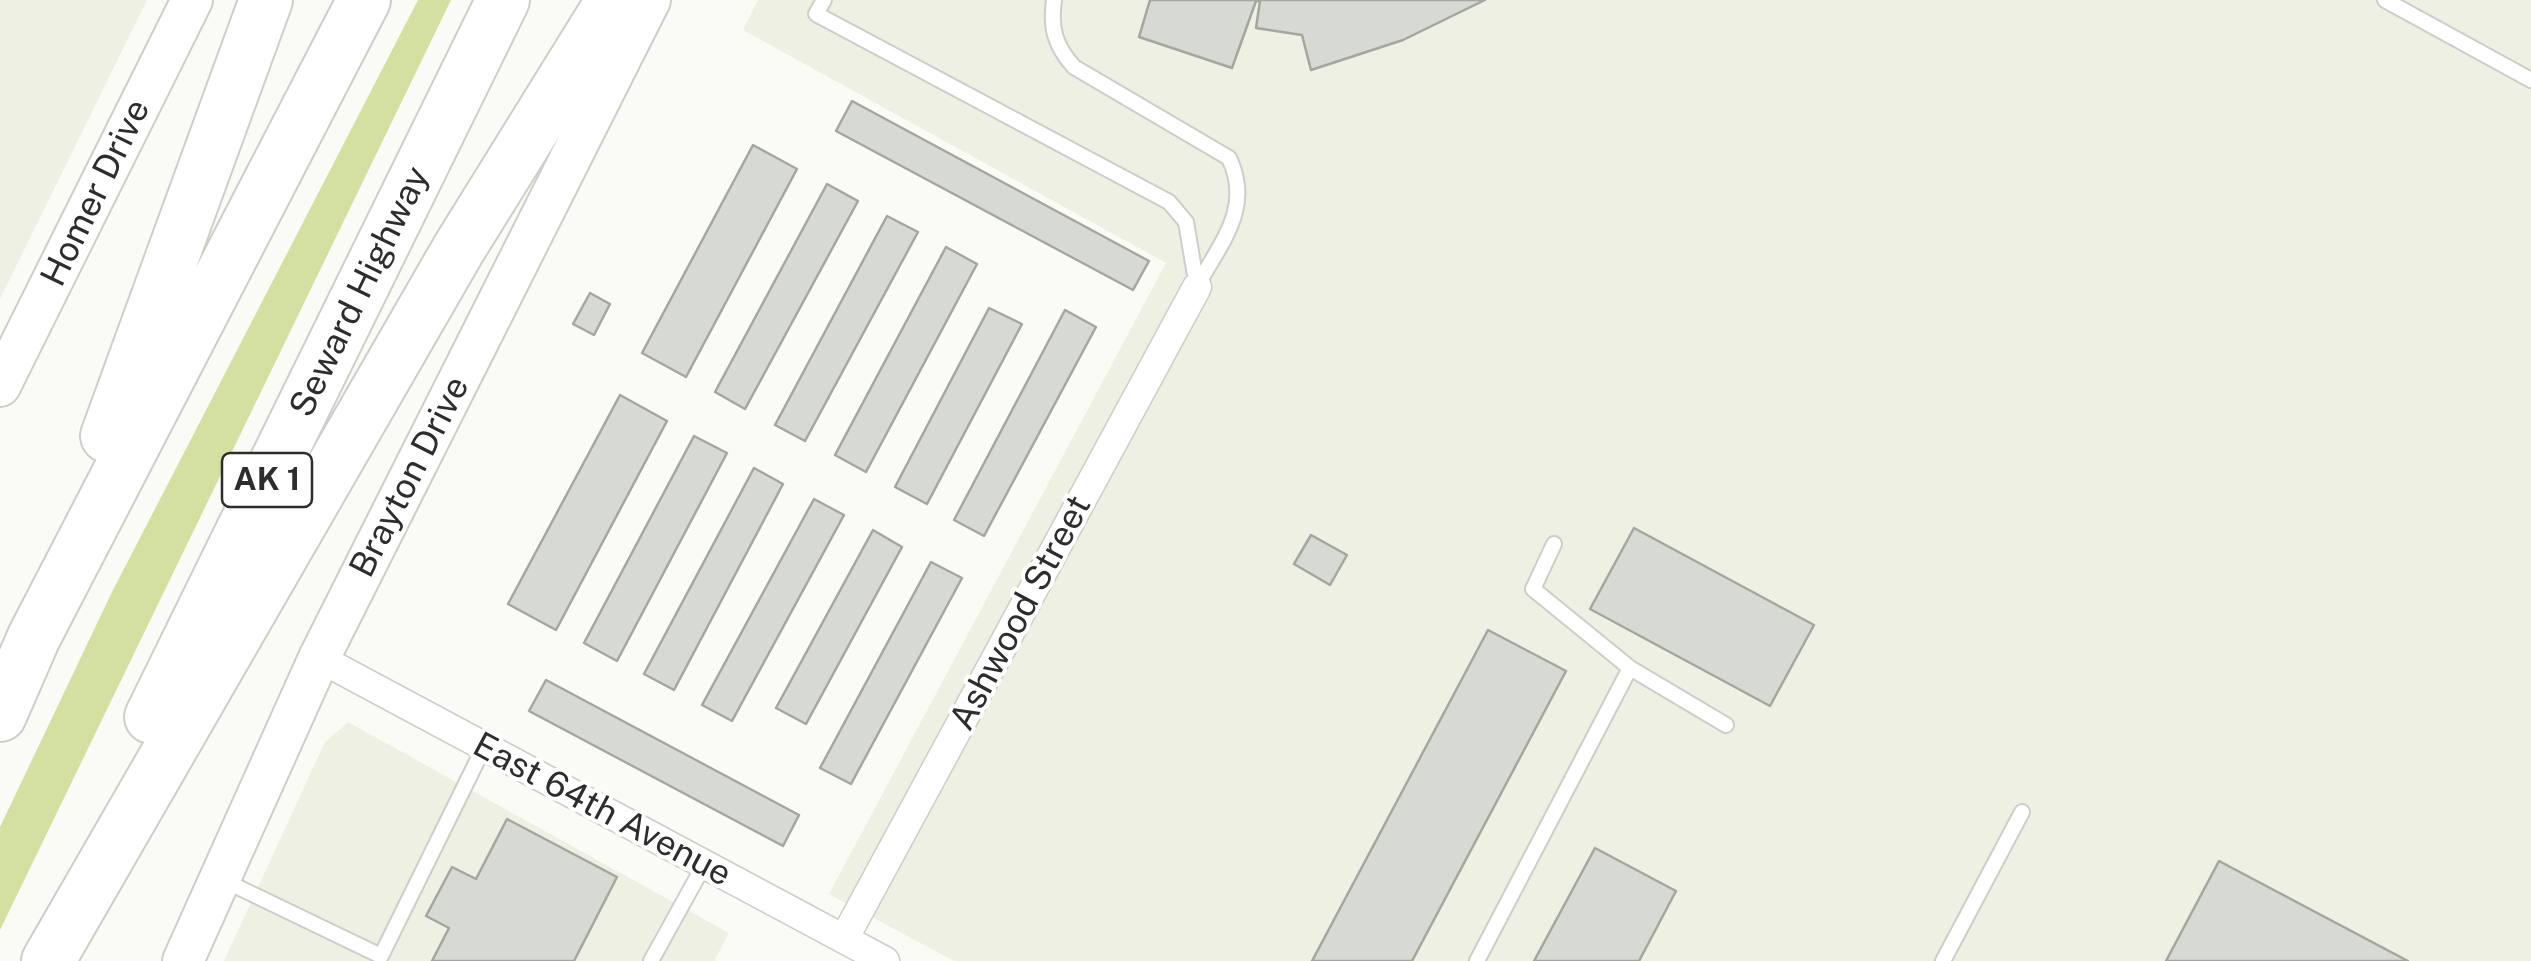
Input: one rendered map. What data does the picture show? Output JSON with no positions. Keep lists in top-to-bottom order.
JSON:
{
  "streets": {
    "highway": ["Seward Highway", "AK 1"],
    "street": [
      "Homer Drive",
      "Brayton Drive",
      "Ashwood Street",
      "East 64th Avenue"
    ]
  },
  "crossings": [
    ["Brayton Drive", "East 64th Avenue"],
    ["Ashwood Street", "East 64th Avenue"]
  ]
}
